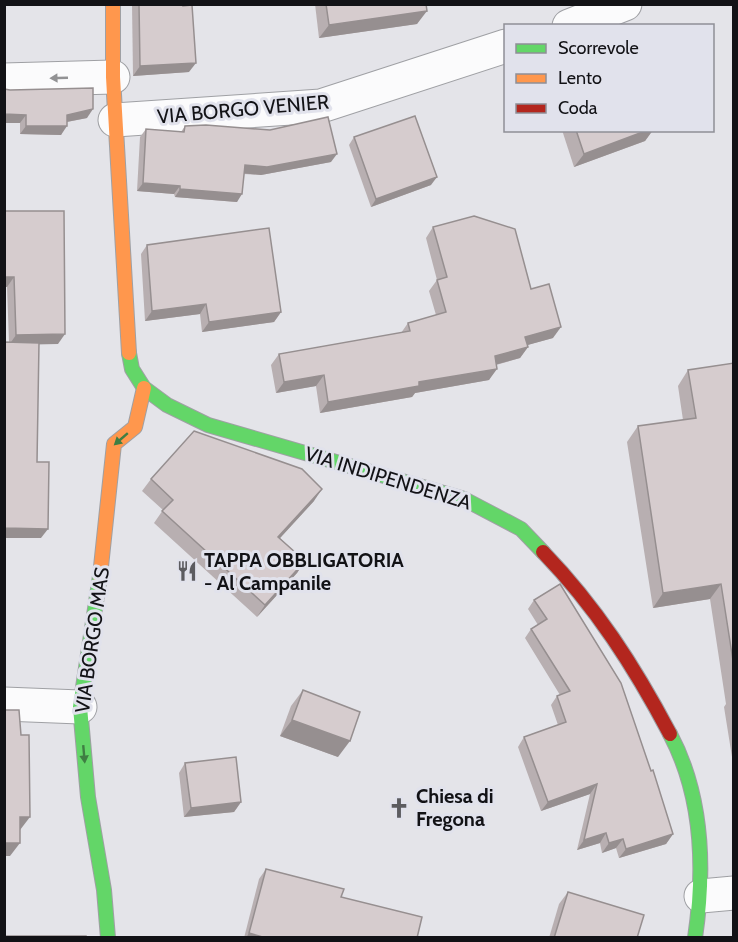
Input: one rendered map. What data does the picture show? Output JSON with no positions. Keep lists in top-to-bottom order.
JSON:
{
  "streets": {
    "main road": ["VIA INDIPENDENZA", "VIA BORGO MAS"],
    "street": ["VIA BORGO VENIER"]
  },
  "crossings": [
    ["VIA BORGO VENIER", "VIA INDIPENDENZA"],
    ["VIA INDIPENDENZA", "VIA BORGO MAS"]
  ],
  "one_way": ["VIA BORGO MAS"],
  "places": {
    "restaurant": ["TAPPA OBBLIGATORIA - Al Campanile"],
    "church": ["Chiesa di Fregona"]
  },
  "legend": ["Scorrevole", "Lento", "Coda"]
}
